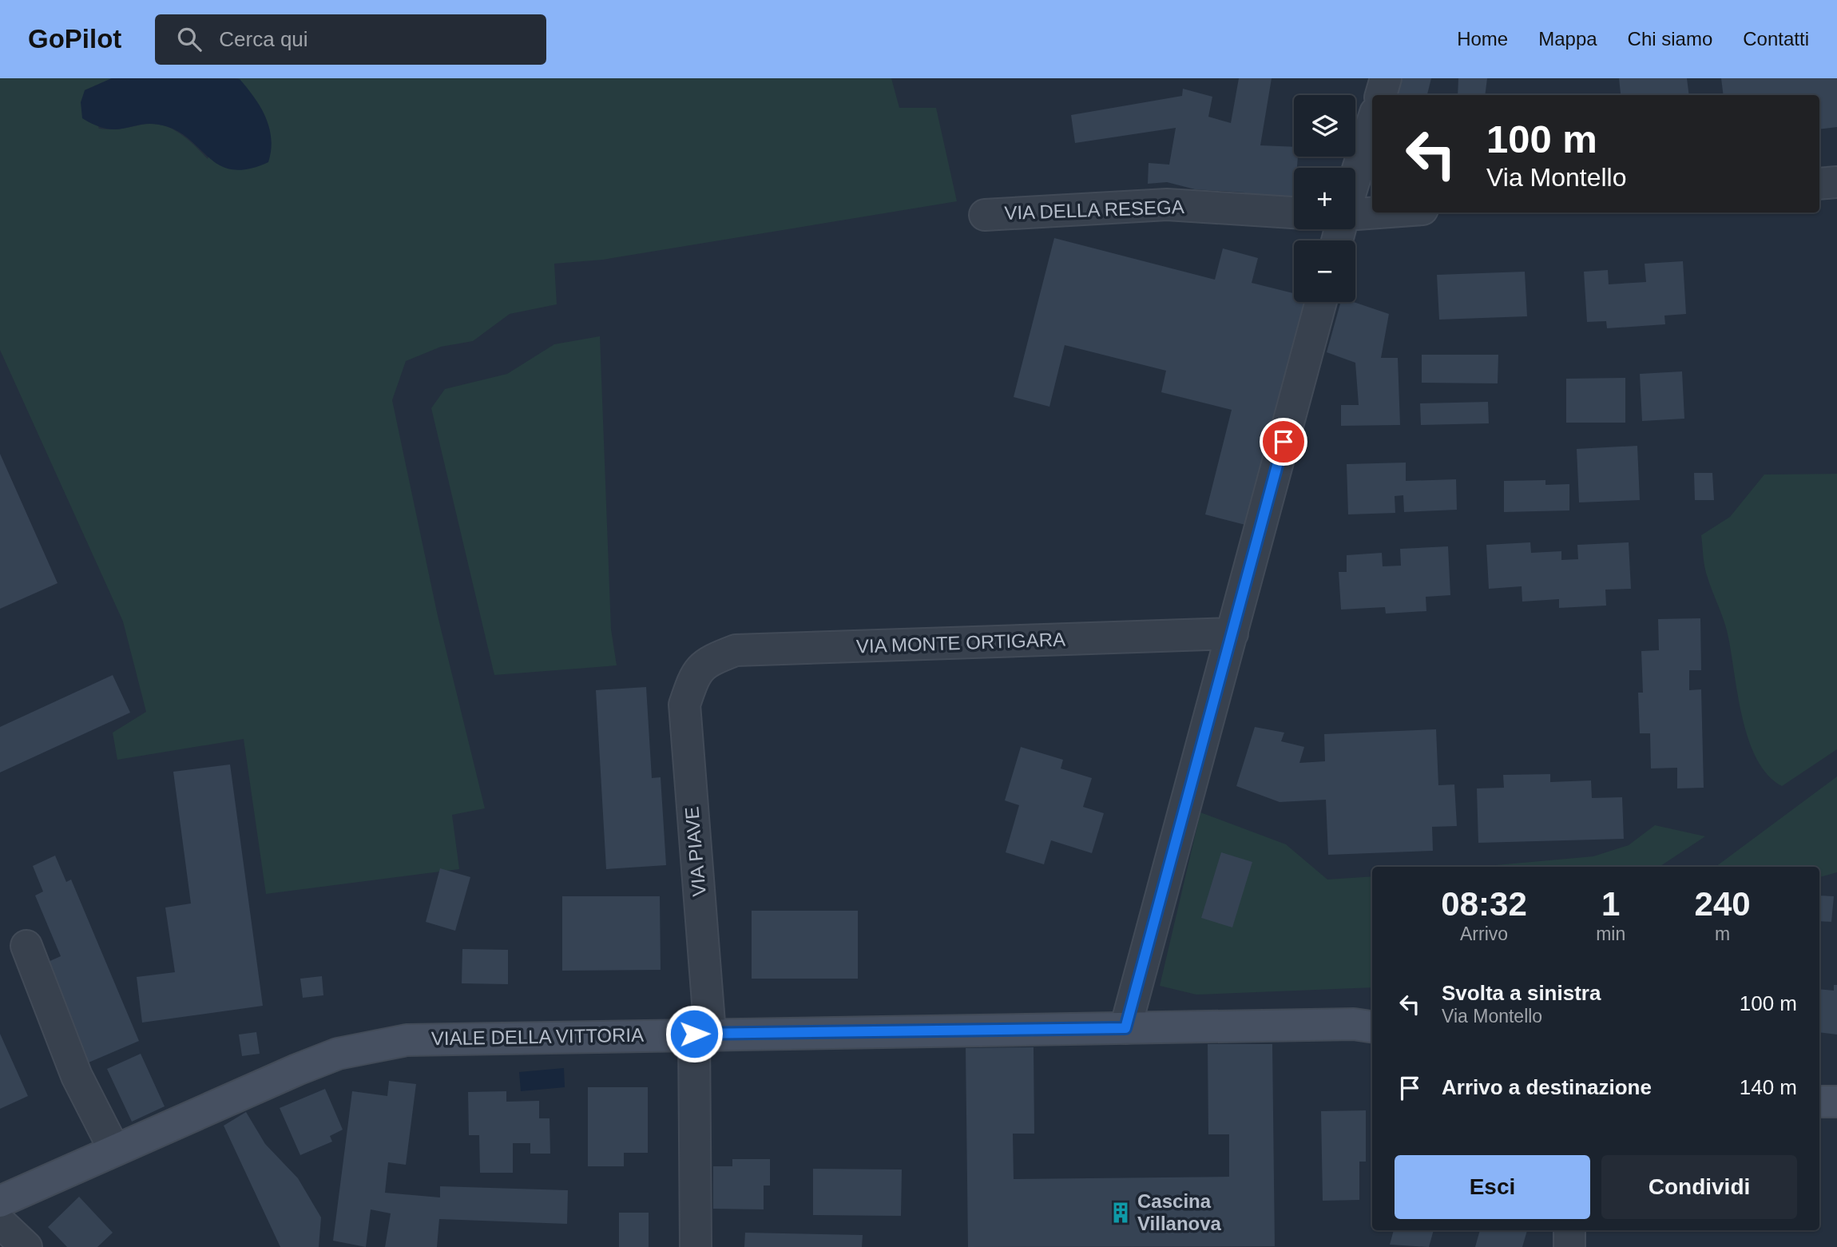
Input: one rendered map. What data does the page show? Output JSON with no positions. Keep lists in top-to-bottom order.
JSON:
{
  "streets": {
    "street": [
      "VIA DELLA RESEGA",
      "VIA MONTE ORTIGARA",
      "VIA PIAVE",
      "VIALE DELLA VITTORIA"
    ]
  },
  "crossings": [
    ["VIA MONTE ORTIGARA", "VIA PIAVE"],
    ["VIA PIAVE", "VIALE DELLA VITTORIA"]
  ],
  "places": {
    "building": ["Cascina Villanova"]
  },
  "page": {
    "header": "GoPilot",
    "search": "Cerca qui",
    "nav": [
      "Home",
      "Mappa",
      "Chi siamo",
      "Contatti"
    ],
    "map_buttons": ["+", "−"],
    "turn": ["100 m", "Via Montello"],
    "eta": [
      "08:32",
      "Arrivo",
      "1",
      "min",
      "240",
      "m"
    ],
    "list": [
      {
        "name": "Svolta a sinistra",
        "note": "Via Montello",
        "value": "100 m"
      },
      {
        "name": "Arrivo a destinazione",
        "value": "140 m"
      }
    ],
    "buttons": ["Esci", "Condividi"]
  }
}
